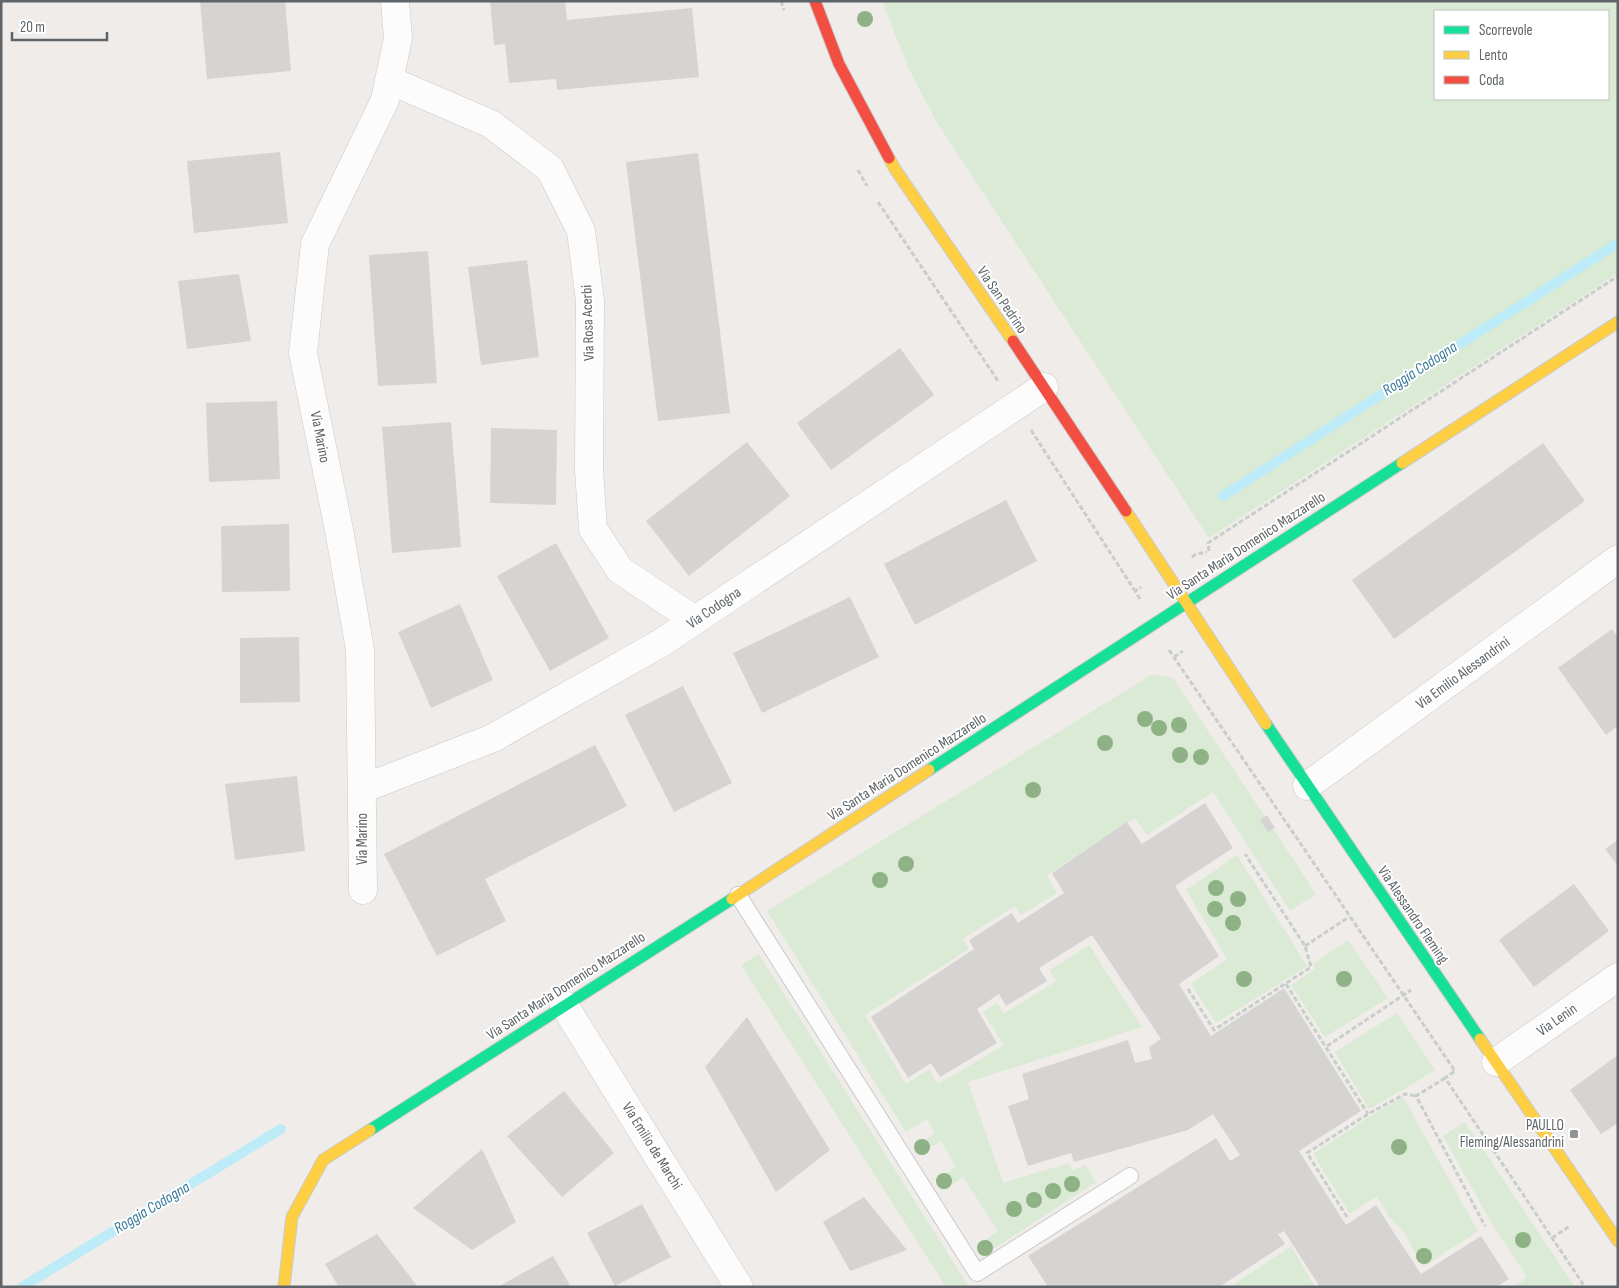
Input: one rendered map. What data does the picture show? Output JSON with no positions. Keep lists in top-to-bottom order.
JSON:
{
  "streets": {
    "street": [
      "Via San Pedrino",
      "Via Rosa Acerbi",
      "Via Marino",
      "Via Santa Maria Domenico Mazzarello",
      "Via Codogna",
      "Via Emilio Alessandrini",
      "Via Alessandro Fleming",
      "Via Lenin",
      "Via Emilio de Marchi"
    ]
  },
  "crossings": [
    ["Via San Pedrino", "Via Santa Maria Domenico Mazzarello"],
    ["Via San Pedrino", "Via Codogna"],
    ["Via San Pedrino", "Via Alessandro Fleming"],
    ["Via Rosa Acerbi", "Via Marino"],
    ["Via Rosa Acerbi", "Via Codogna"],
    ["Via Marino", "Via Codogna"],
    ["Via Santa Maria Domenico Mazzarello", "Via Alessandro Fleming"],
    ["Via Santa Maria Domenico Mazzarello", "Via Emilio de Marchi"],
    ["Via Emilio Alessandrini", "Via Alessandro Fleming"],
    ["Via Alessandro Fleming", "Via Lenin"]
  ],
  "water": ["Roggia Codogna"],
  "places": {
    "transit": ["PAULLO Fleming/Alessandrini"]
  },
  "legend": ["Scorrevole", "Lento", "Coda"],
  "scale_bar": "20 m"
}
